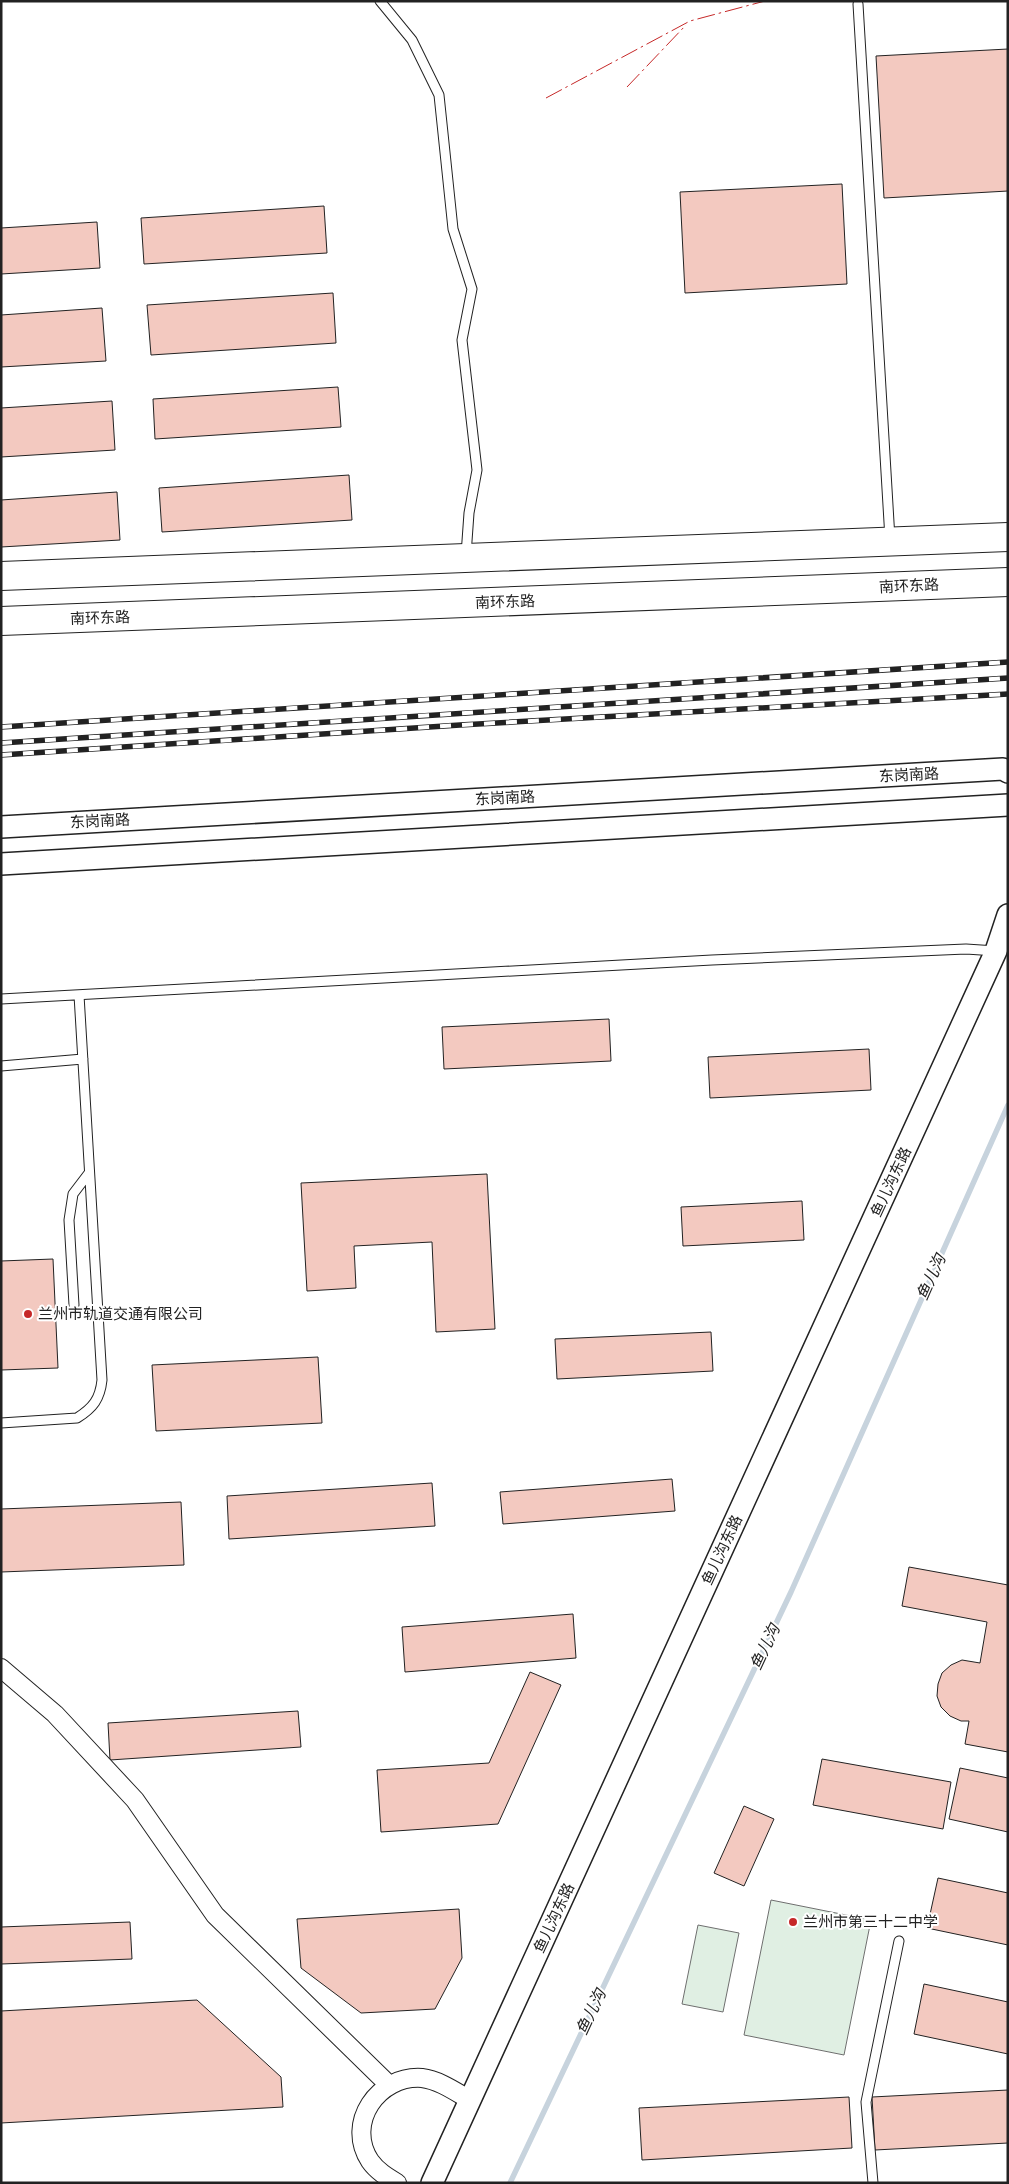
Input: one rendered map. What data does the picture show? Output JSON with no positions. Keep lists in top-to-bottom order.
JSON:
{
  "streets": {
    "highway": ["南环东路"],
    "street": ["东岗南路", "鱼儿沟东路"]
  },
  "water": ["鱼儿沟"],
  "places": ["兰州市轨道交通有限公司", "兰州市第三十二中学"]
}
